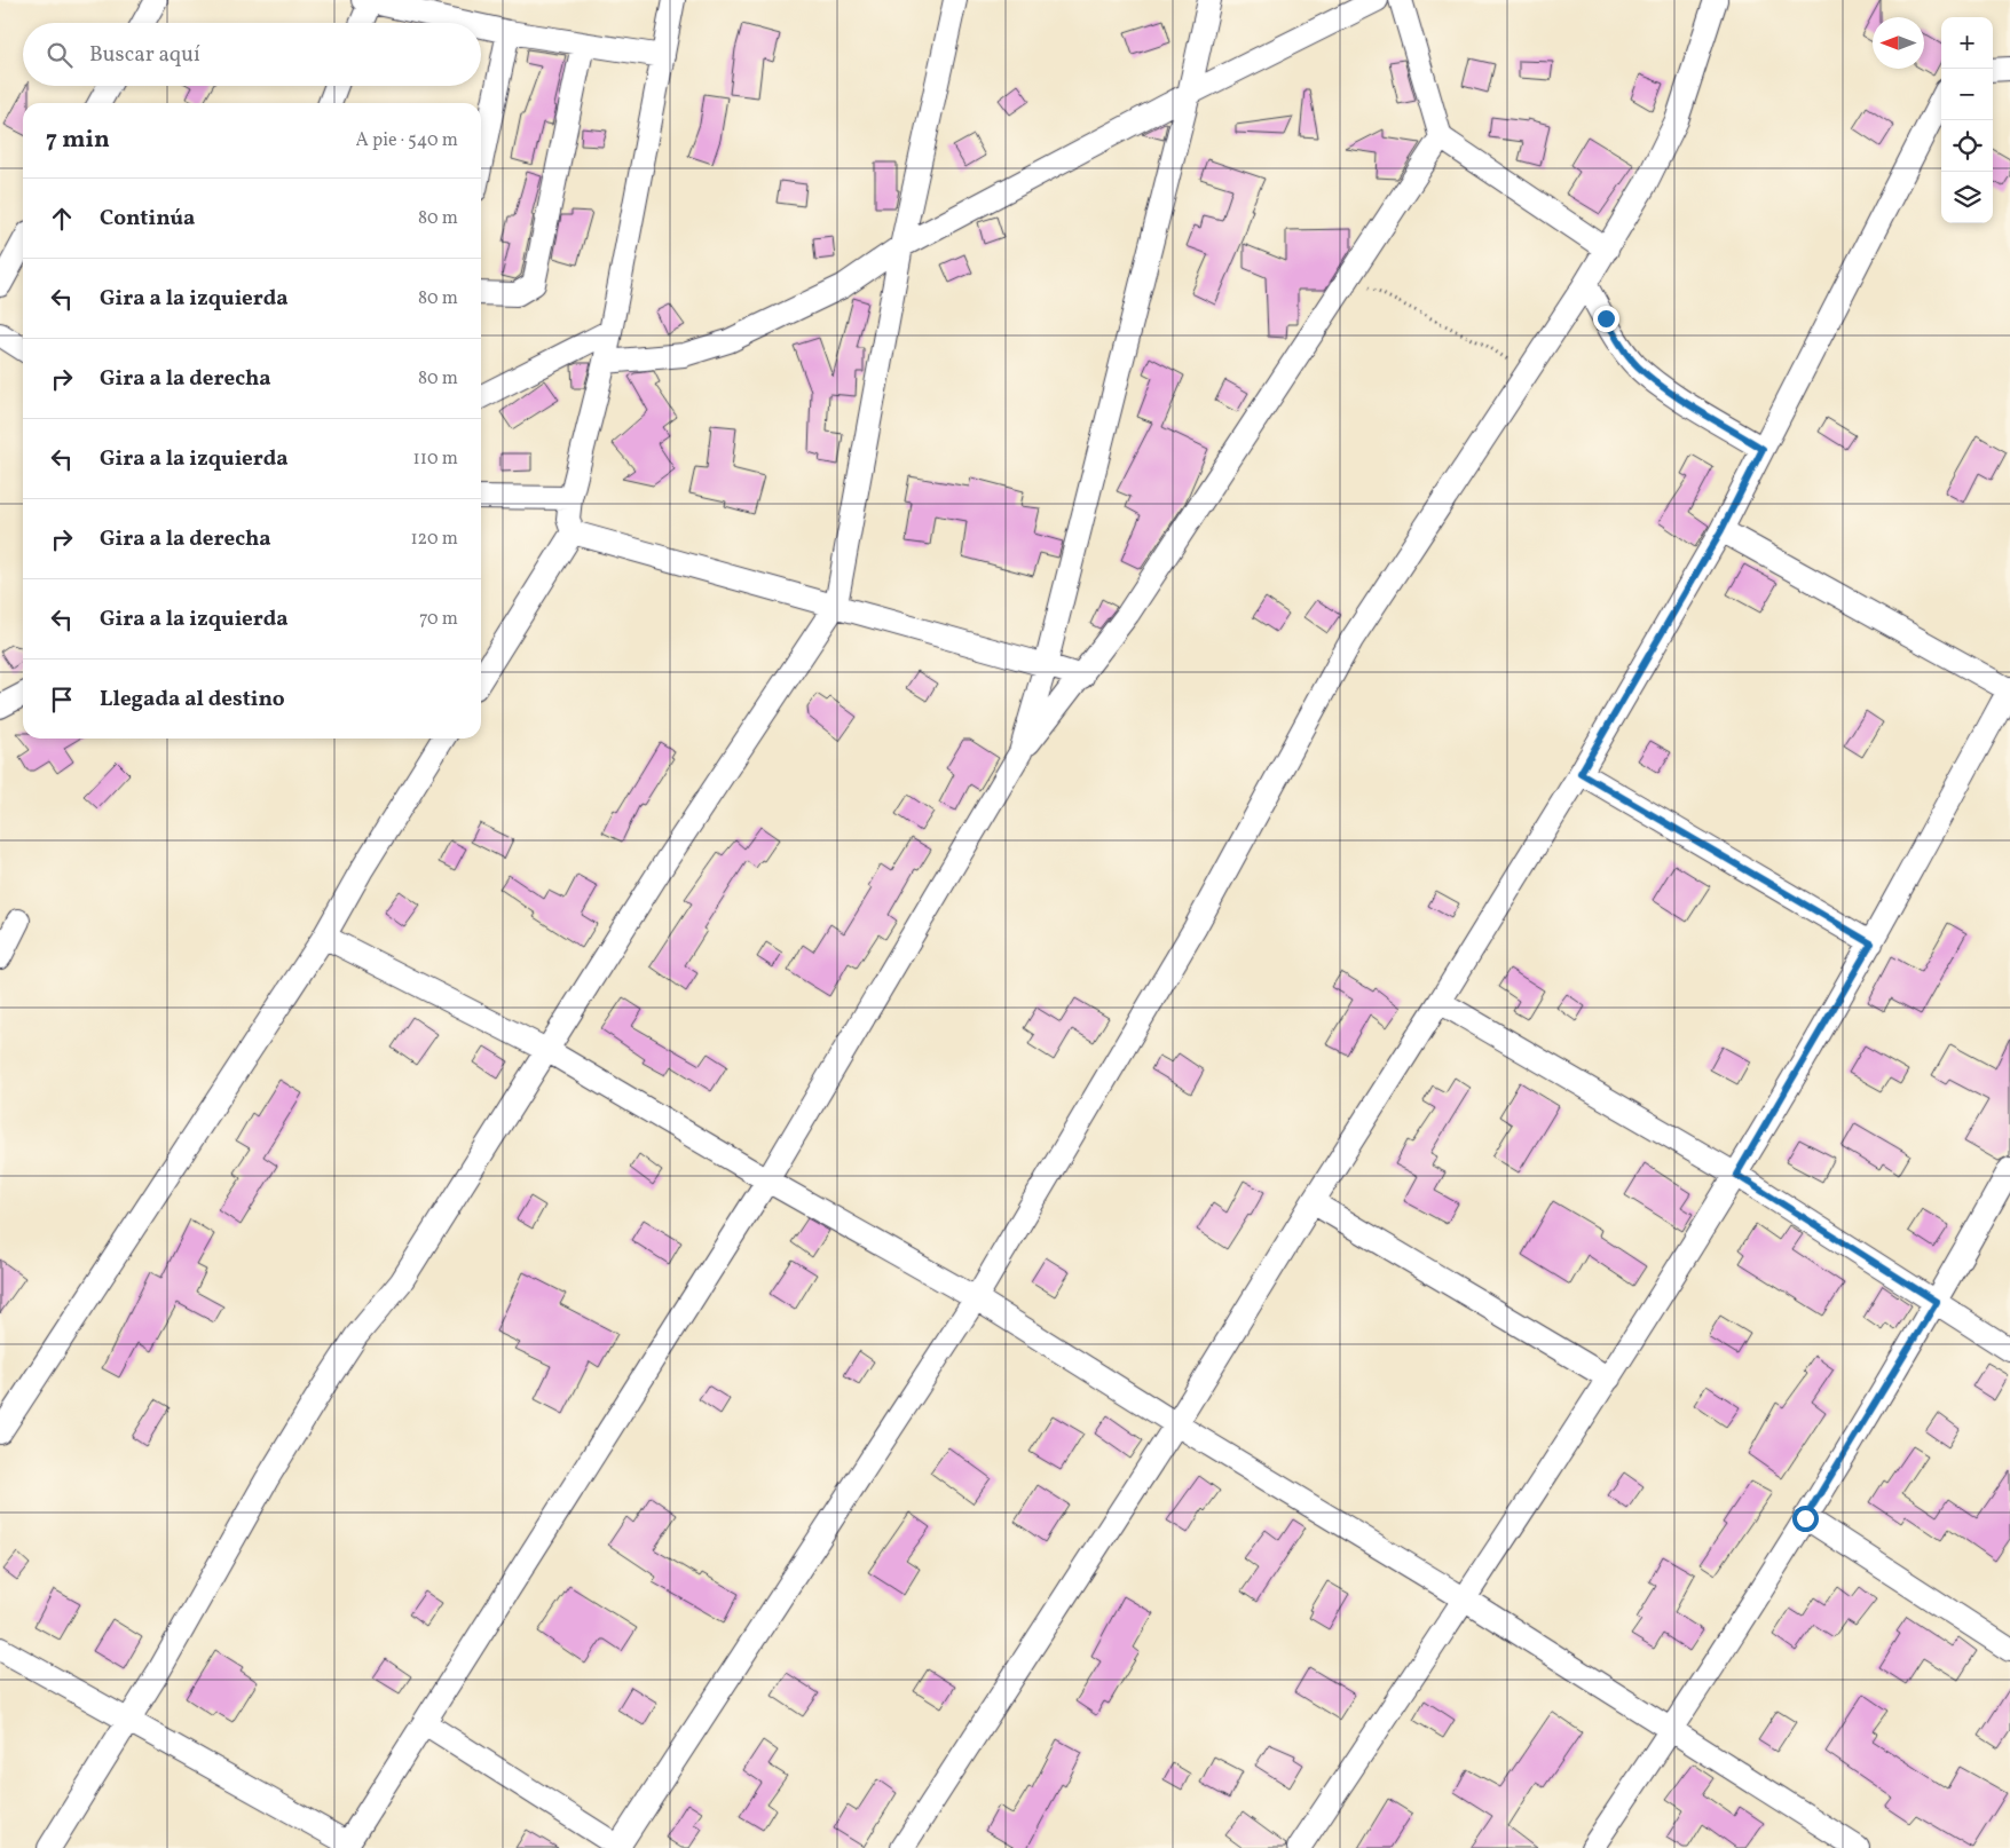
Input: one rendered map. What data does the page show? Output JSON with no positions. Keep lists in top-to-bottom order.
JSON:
{
  "north": "left",
  "page": {
    "map_buttons": ["+", "−"],
    "search": "Buscar aquí",
    "heading": ["7 min", "A pie · 540 m"],
    "list": [
      ["Continúa", "80 m"],
      ["Gira a la izquierda", "80 m"],
      ["Gira a la derecha", "80 m"],
      ["Gira a la izquierda", "110 m"],
      ["Gira a la derecha", "120 m"],
      ["Gira a la izquierda", "70 m"],
      "Llegada al destino"
    ]
  }
}
